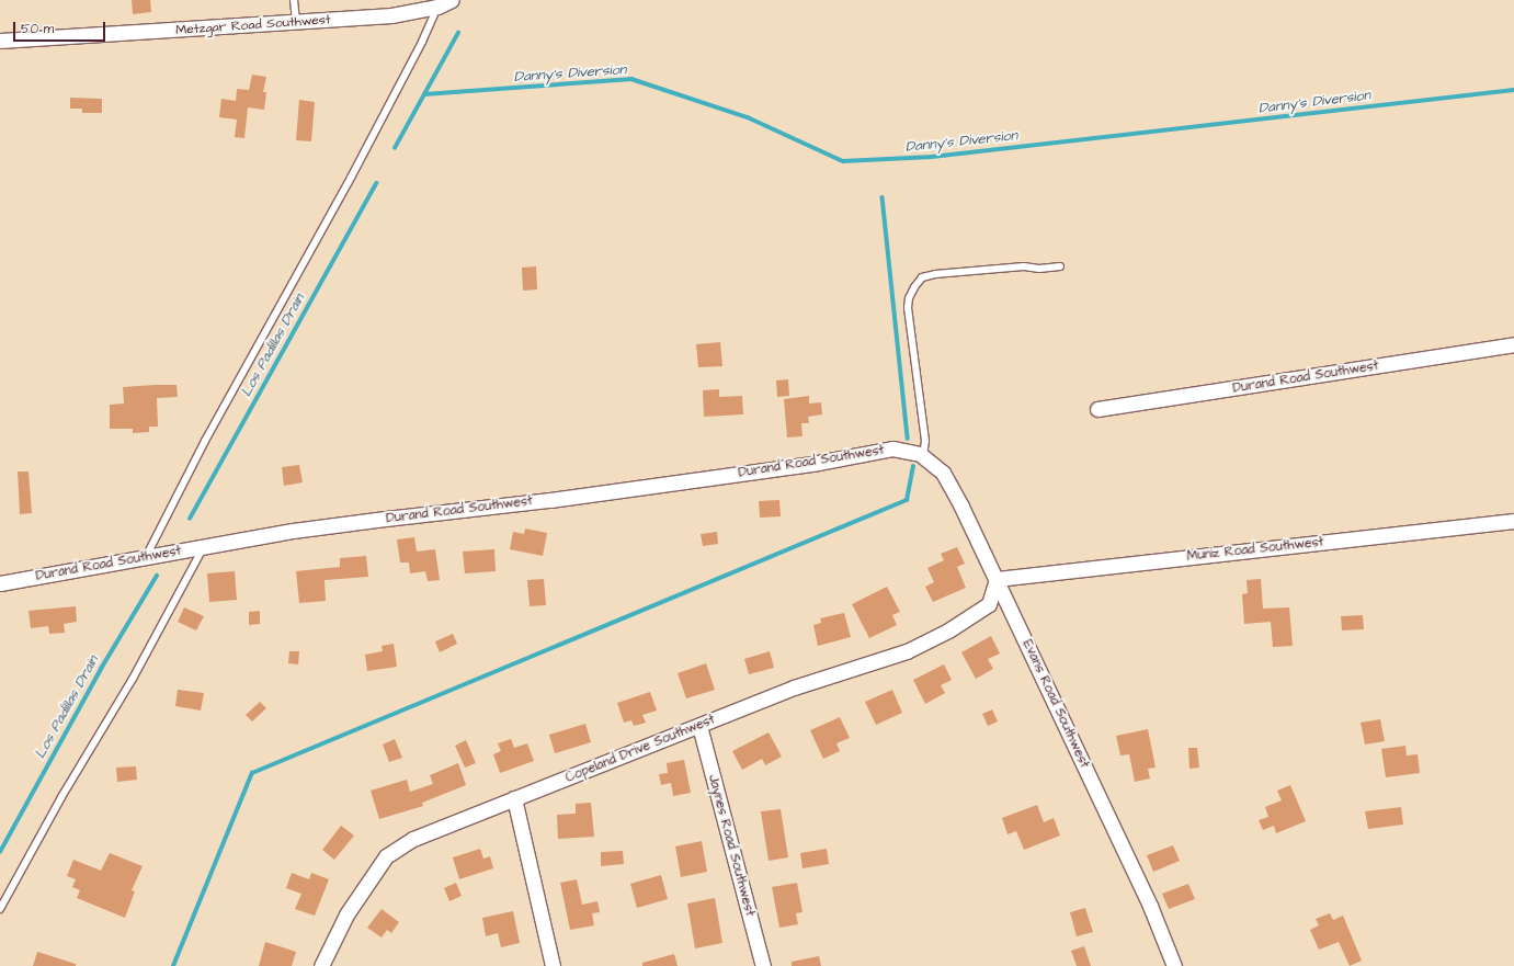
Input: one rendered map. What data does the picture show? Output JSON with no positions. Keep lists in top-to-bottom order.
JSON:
{
  "streets": {
    "street": [
      "Metzgar Road Southwest",
      "Durand Road Southwest",
      "Muniz Road Southwest",
      "Evans Road Southwest",
      "Copeland Drive Southwest",
      "Jaynes Road Southwest"
    ]
  },
  "crossings": [
    ["Durand Road Southwest", "Evans Road Southwest"],
    ["Muniz Road Southwest", "Evans Road Southwest"],
    ["Muniz Road Southwest", "Copeland Drive Southwest"],
    ["Evans Road Southwest", "Copeland Drive Southwest"],
    ["Copeland Drive Southwest", "Jaynes Road Southwest"]
  ],
  "water": ["Danny's Diversion", "Los Padillas Drain"],
  "scale_bar": "50 m"
}
